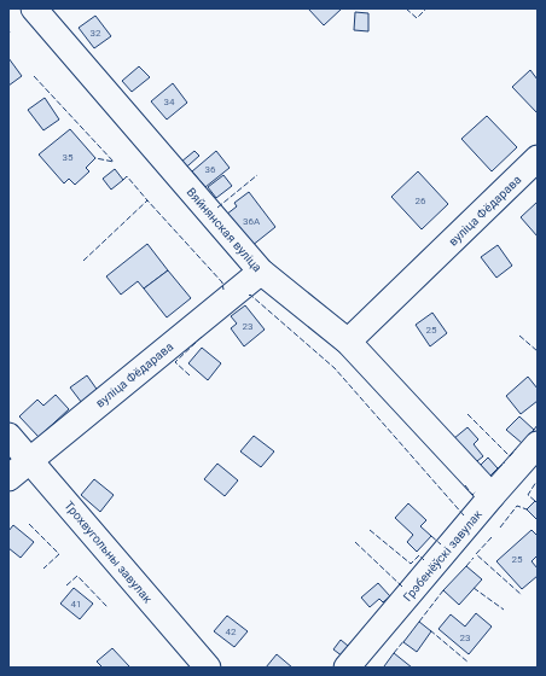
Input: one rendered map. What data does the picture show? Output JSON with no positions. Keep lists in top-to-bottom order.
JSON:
{
  "streets": {
    "street": [
      "вуліца Фёдарава",
      "Вяйнянская вуліца",
      "Трохвугольны завулак",
      "Грэбенёўскі завулак"
    ]
  },
  "crossings": [
    ["вуліца Фёдарава", "Вяйнянская вуліца"],
    ["вуліца Фёдарава", "Трохвугольны завулак"],
    ["Вяйнянская вуліца", "Грэбенёўскі завулак"]
  ],
  "house_numbers": [
    "32",
    "34",
    "35",
    "36",
    "26",
    "36А",
    "23",
    "25",
    "25",
    "41",
    "42",
    "23"
  ]
}
